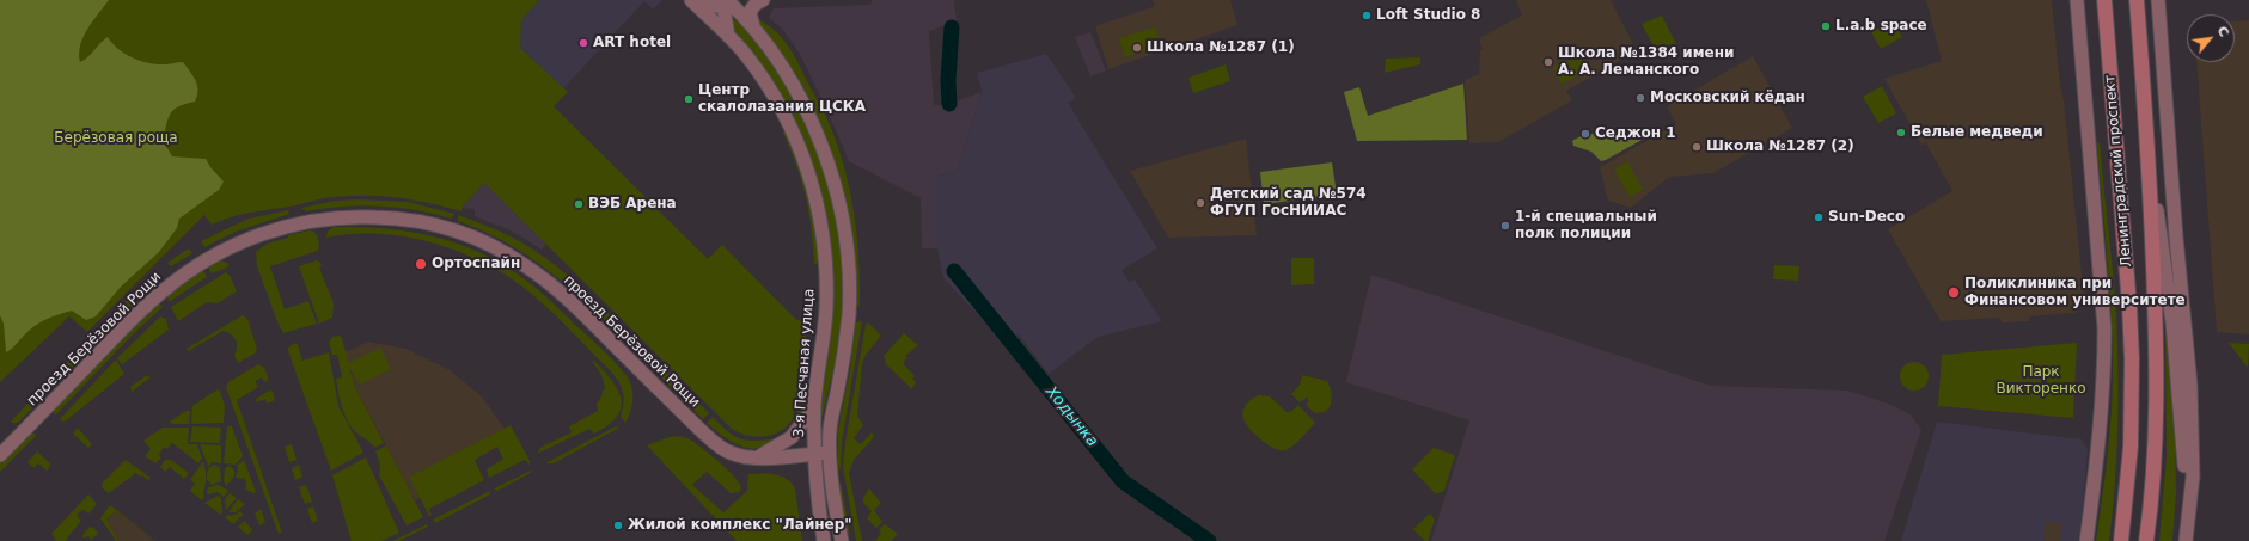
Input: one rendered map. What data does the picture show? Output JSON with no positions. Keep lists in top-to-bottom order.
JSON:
{
  "streets": {
    "main road": ["Ленинградский проспект"],
    "street": ["проезд Берёзовой Рощи", "3-я Песчаная улица"]
  },
  "crossings": [
    ["проезд Берёзовой Рощи", "3-я Песчаная улица"]
  ],
  "water": ["Ходынка"],
  "parks": ["Берёзовая роща", "Парк Викторенко"],
  "places": [
    "Loft Studio 8",
    "L.a.b space",
    "ART hotel",
    "Школа №1287 (1)",
    "Школа №1384 имени А. А. Леманского",
    "Московский кёдан",
    "Центр скалолазания ЦСКА",
    "Белые медведи",
    "Седжон 1",
    "Школа №1287 (2)",
    "Детский сад №574 ФГУП ГосНИИАС",
    "ВЭБ Арена",
    "Sun-Deco",
    "1-й специальный полк полиции",
    "Ортоспайн",
    "Поликлиника при Финансовом университете",
    "Жилой комплекс \"Лайнер\""
  ],
  "north": "top right"
}
